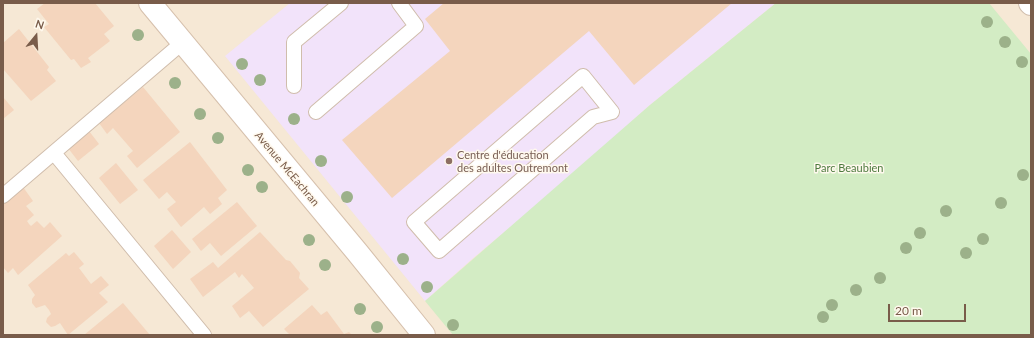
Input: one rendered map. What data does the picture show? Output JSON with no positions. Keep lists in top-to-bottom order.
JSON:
{
  "streets": {
    "street": ["Avenue McEachran"]
  },
  "parks": ["Parc Beaubien"],
  "places": ["Centre d'éducation des adultes Outremont"],
  "scale_bar": "20 m",
  "north": "top"
}
